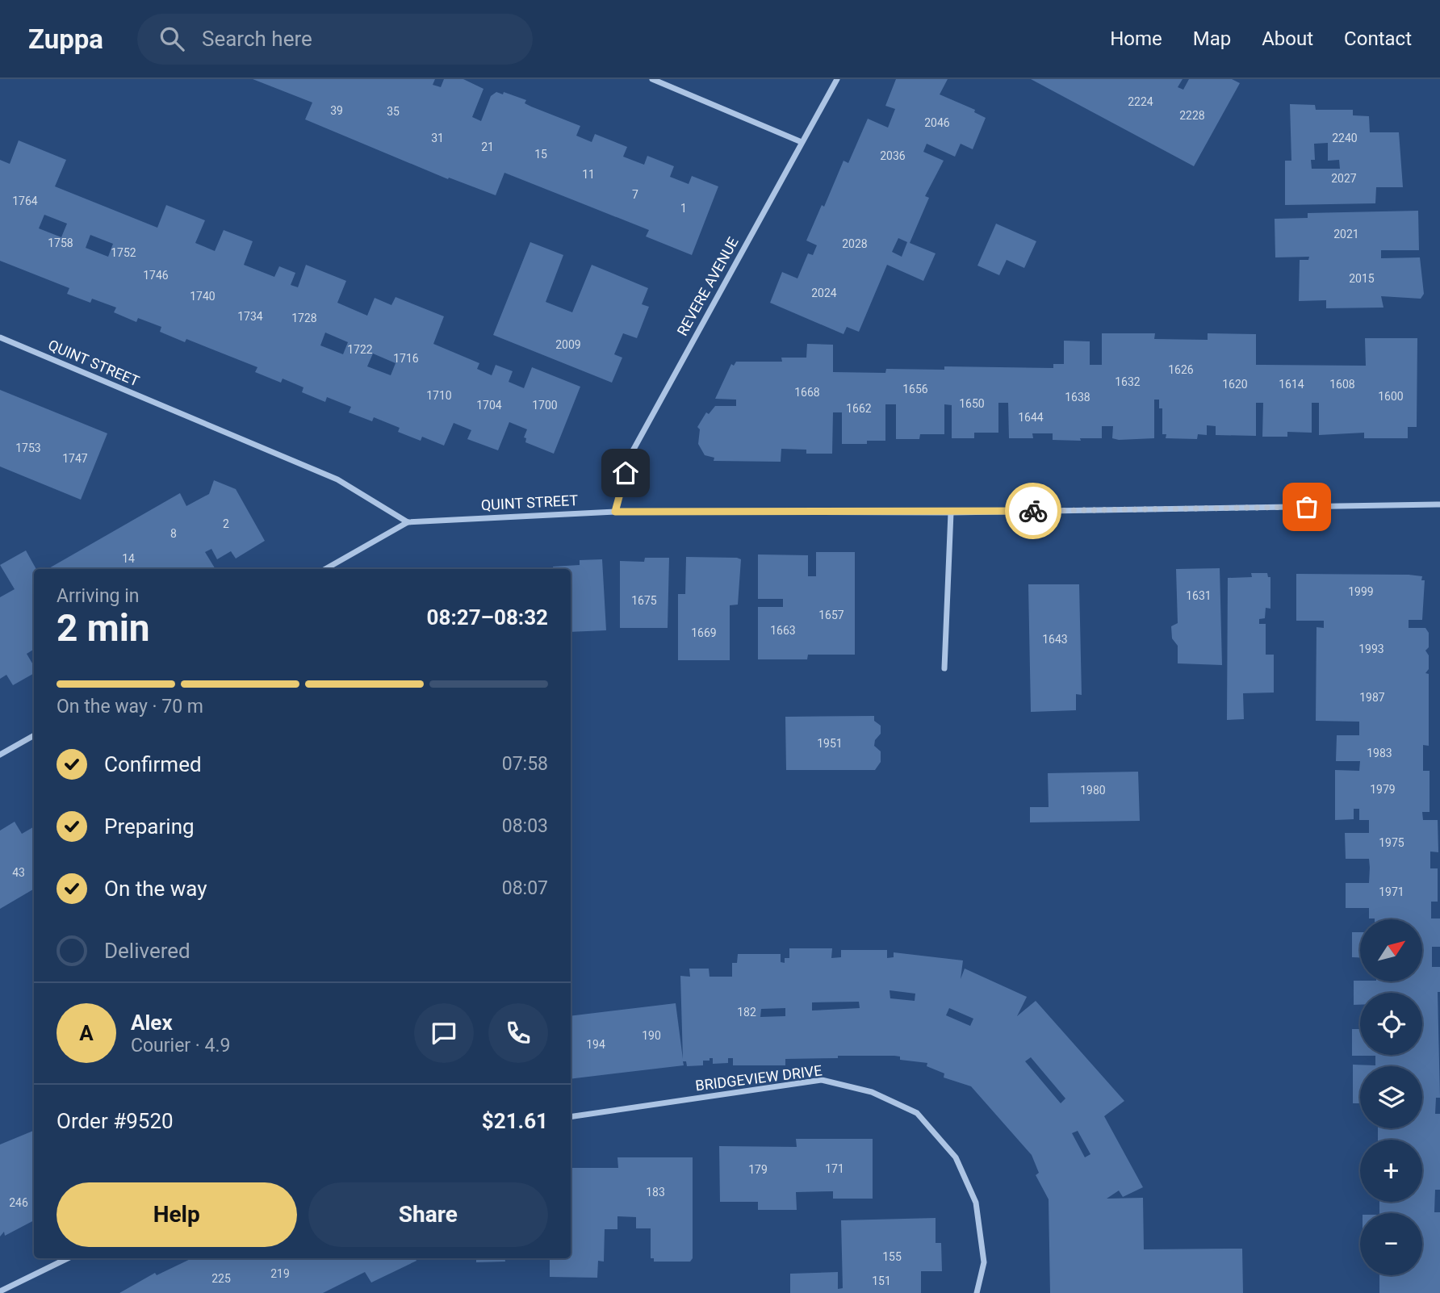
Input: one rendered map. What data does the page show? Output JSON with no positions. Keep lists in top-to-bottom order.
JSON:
{
  "streets": {
    "street": ["REVERE AVENUE", "QUINT STREET", "BRIDGEVIEW DRIVE"]
  },
  "crossings": [
    ["REVERE AVENUE", "QUINT STREET"]
  ],
  "house_numbers": [
    "2224",
    "39",
    "35",
    "2228",
    "2046",
    "31",
    "2240",
    "21",
    "15",
    "2036",
    "11",
    "2027",
    "7",
    "1764",
    "1",
    "2021",
    "1758",
    "2028",
    "1752",
    "1746",
    "2015",
    "2024",
    "1740",
    "1734",
    "1728",
    "2009",
    "1722",
    "1716",
    "1626",
    "1632",
    "1620",
    "1614",
    "1608",
    "1656",
    "1668",
    "1710",
    "1600",
    "1638",
    "1650",
    "1704",
    "1700",
    "1662",
    "1644",
    "1753",
    "1747",
    "2",
    "8",
    "14",
    "1999",
    "1631",
    "1675",
    "1657",
    "1663",
    "1669",
    "1643",
    "1993",
    "1987",
    "1951",
    "1983",
    "1979",
    "1980",
    "1975",
    "43",
    "1971",
    "182",
    "190",
    "194",
    "171",
    "179",
    "183",
    "246",
    "155",
    "219",
    "225",
    "151"
  ],
  "north": "top right",
  "page": {
    "header": "Zuppa",
    "search": "Search here",
    "nav": [
      "Home",
      "Map",
      "About",
      "Contact"
    ],
    "heading": ["2 min", "Arriving in", "08:27–08:32"],
    "panel": [
      "Alex",
      "Courier · 4.9",
      "Order #9520",
      "$21.61"
    ],
    "bar": "On the way · 70 m",
    "list": [
      ["Confirmed", "07:58"],
      ["Preparing", "08:03"],
      ["On the way", "08:07"],
      "Delivered"
    ],
    "map_buttons": ["+", "−"],
    "round": "A",
    "buttons": ["Help", "Share"]
  }
}
